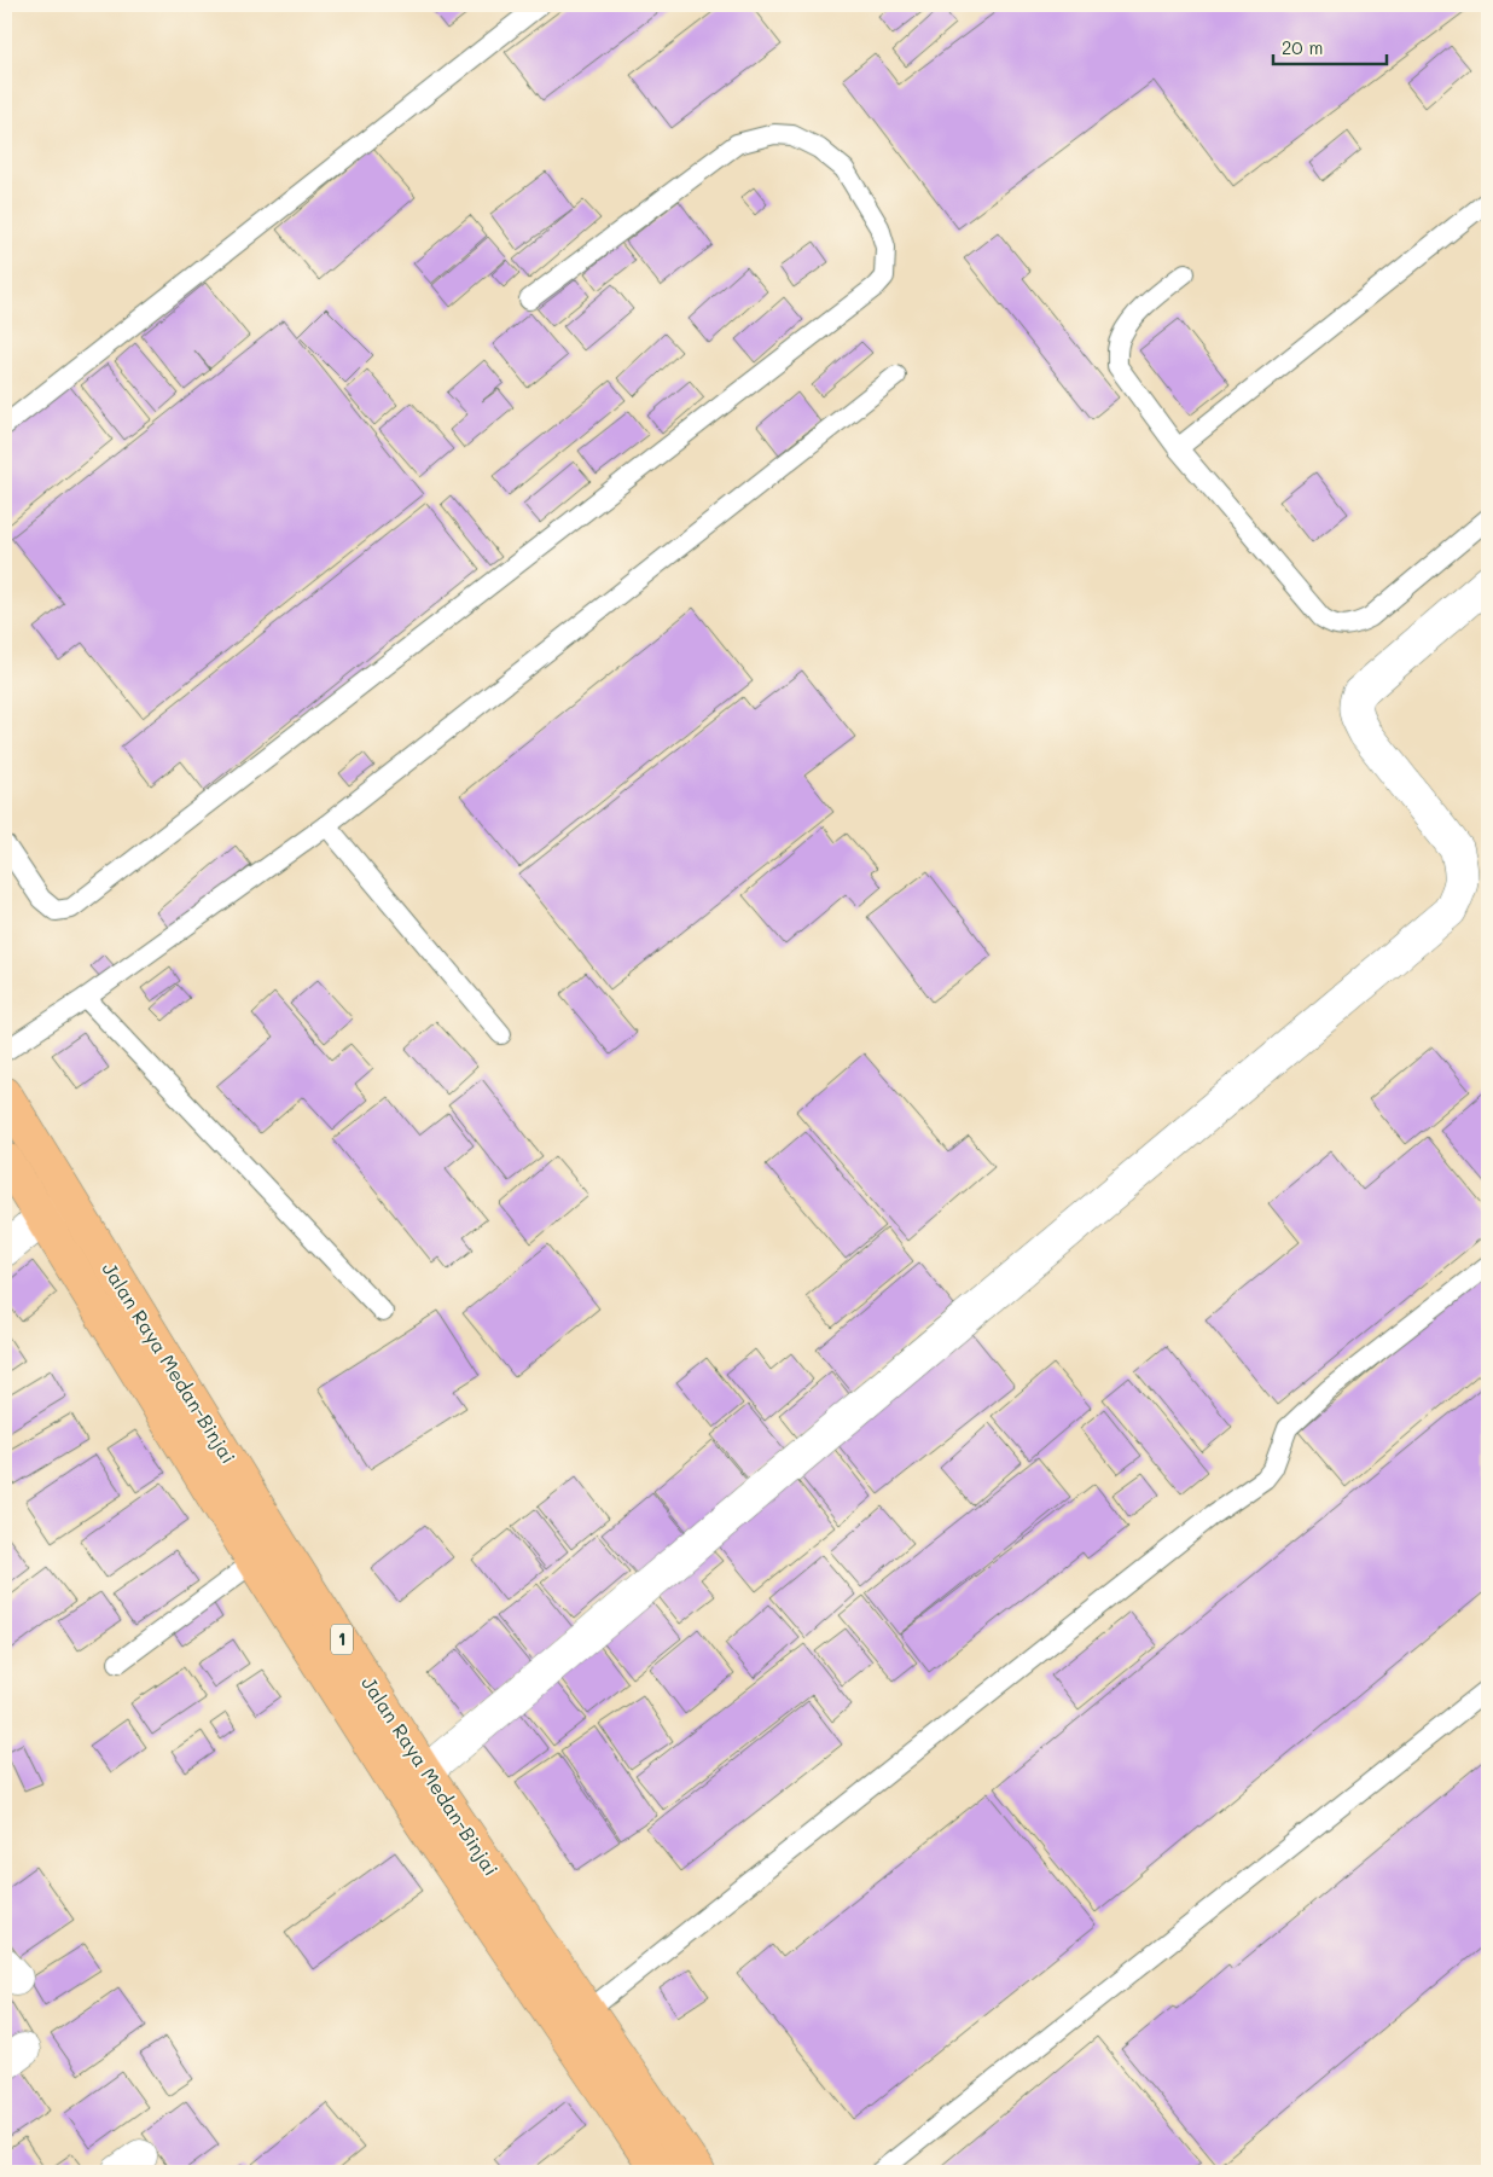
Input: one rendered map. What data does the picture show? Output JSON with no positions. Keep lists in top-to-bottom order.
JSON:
{
  "streets": {
    "highway": ["Jalan Raya Medan-Binjai", "1"]
  },
  "scale_bar": "20 m"
}
